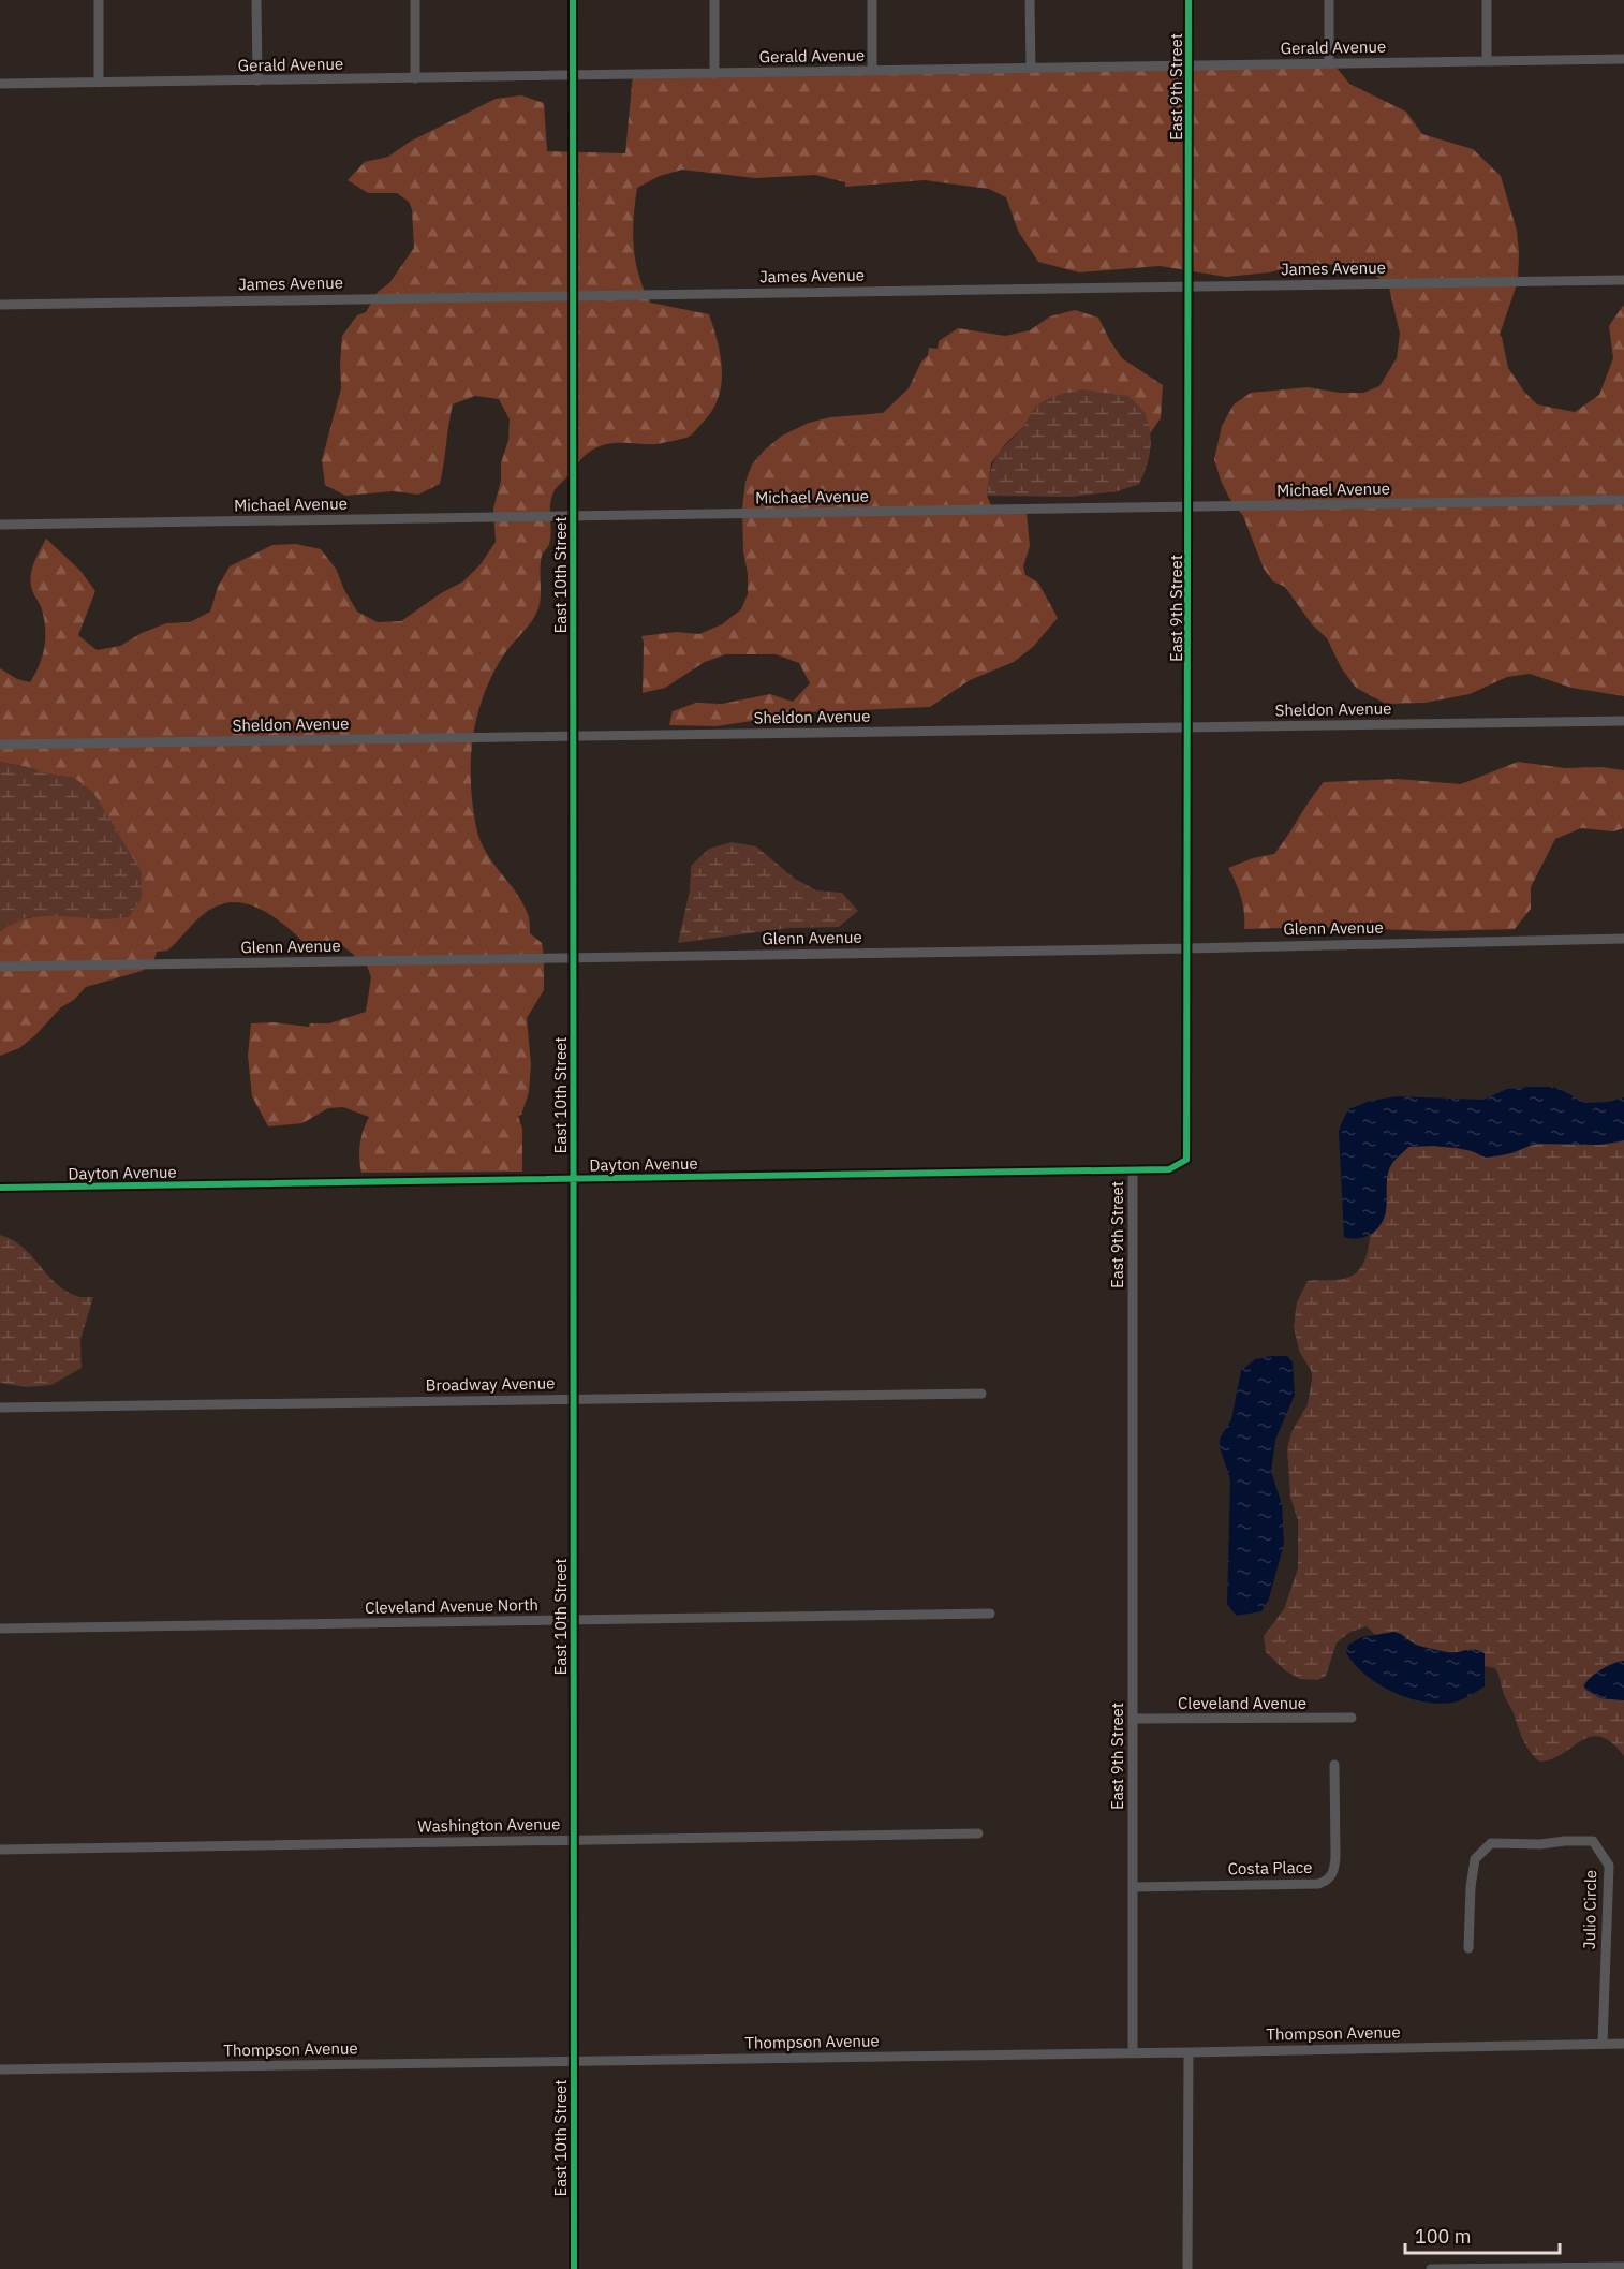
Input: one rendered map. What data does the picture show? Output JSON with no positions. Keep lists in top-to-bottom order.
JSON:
{
  "streets": {
    "street": [
      "Gerald Avenue",
      "East 9th Street",
      "James Avenue",
      "Michael Avenue",
      "East 10th Street",
      "Sheldon Avenue",
      "Glenn Avenue",
      "Dayton Avenue",
      "Broadway Avenue",
      "Cleveland Avenue North",
      "Cleveland Avenue",
      "Washington Avenue",
      "Costa Place",
      "Julio Circle",
      "Thompson Avenue"
    ]
  },
  "crossings": [
    ["Gerald Avenue", "East 9th Street"],
    ["Gerald Avenue", "East 10th Street"],
    ["East 9th Street", "James Avenue"],
    ["East 9th Street", "Michael Avenue"],
    ["East 9th Street", "Sheldon Avenue"],
    ["East 9th Street", "Glenn Avenue"],
    ["East 9th Street", "Dayton Avenue"],
    ["East 9th Street", "Cleveland Avenue"],
    ["East 9th Street", "Costa Place"],
    ["East 9th Street", "Thompson Avenue"],
    ["James Avenue", "East 10th Street"],
    ["Michael Avenue", "East 10th Street"],
    ["East 10th Street", "Sheldon Avenue"],
    ["East 10th Street", "Glenn Avenue"],
    ["East 10th Street", "Dayton Avenue"],
    ["East 10th Street", "Broadway Avenue"],
    ["East 10th Street", "Cleveland Avenue North"],
    ["East 10th Street", "Washington Avenue"],
    ["East 10th Street", "Thompson Avenue"],
    ["Julio Circle", "Thompson Avenue"]
  ],
  "scale_bar": "100 m"
}
